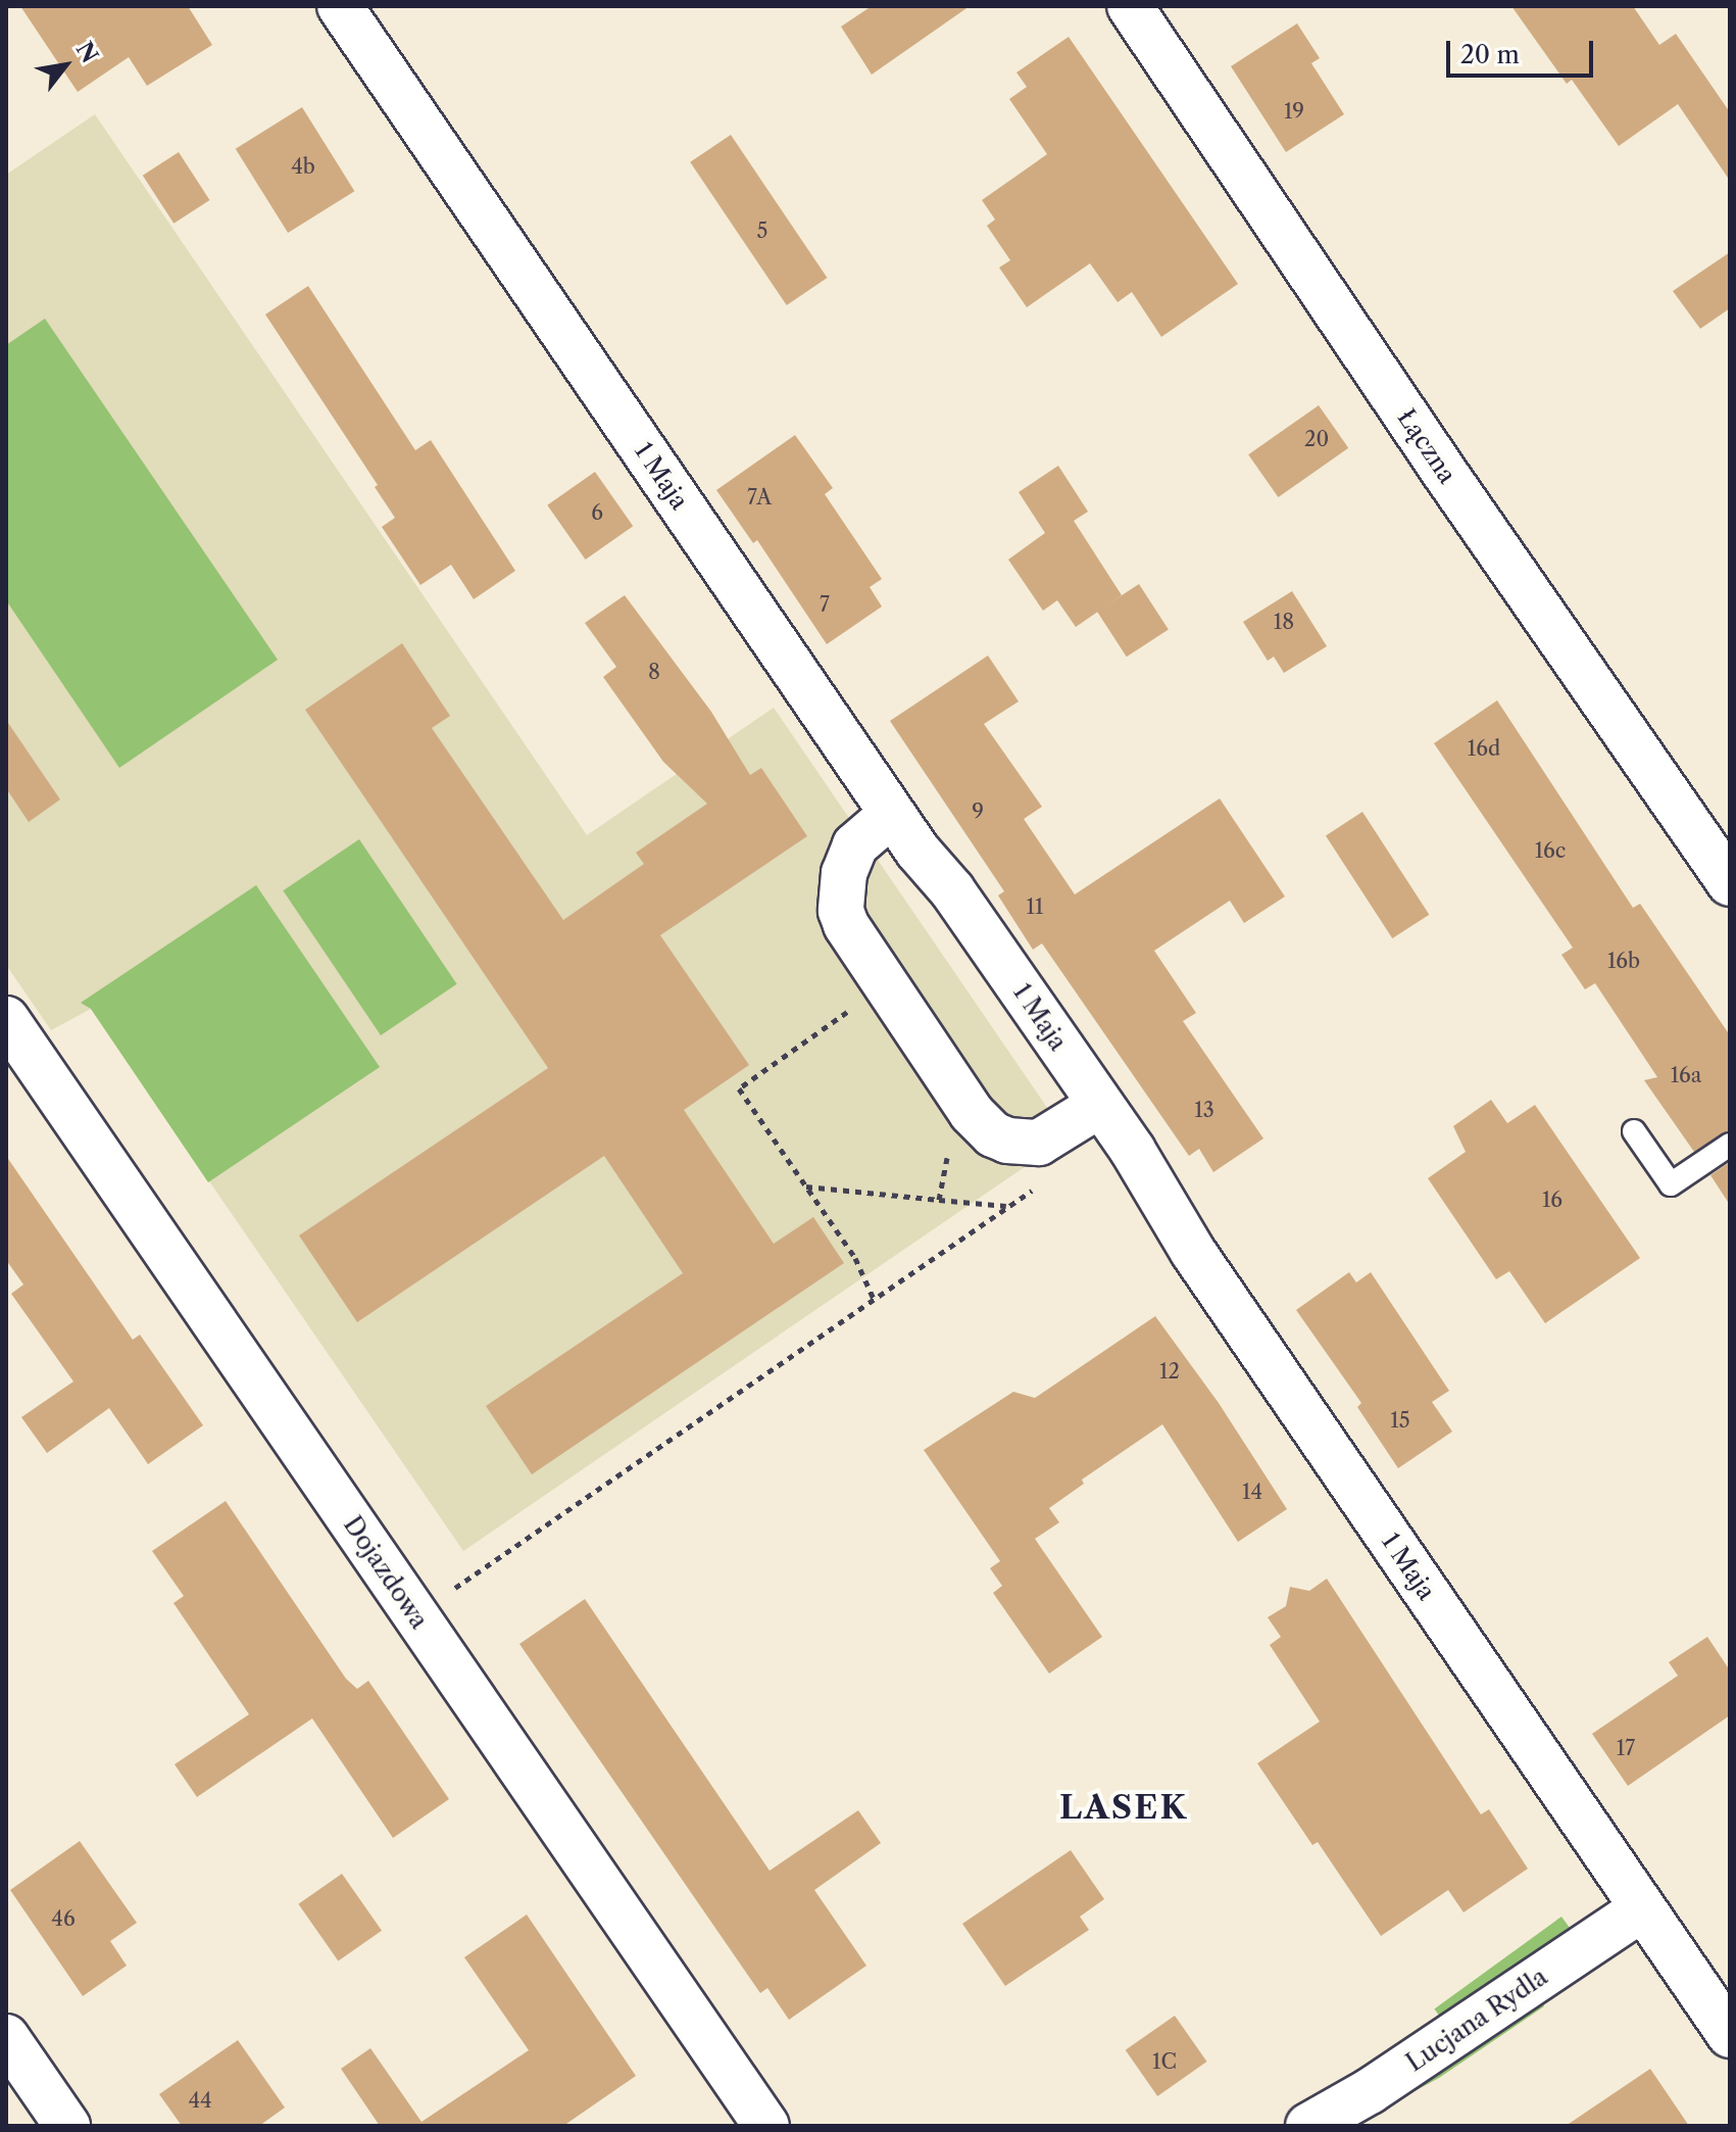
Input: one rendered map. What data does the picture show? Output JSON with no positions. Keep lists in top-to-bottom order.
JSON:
{
  "streets": {
    "street": [
      "Łączna",
      "1 Maja",
      "Dojazdowa",
      "Lucjana Rydla"
    ]
  },
  "crossings": [
    ["1 Maja", "Lucjana Rydla"]
  ],
  "districts": ["LASEK"],
  "house_numbers": [
    "19",
    "4b",
    "5",
    "20",
    "7A",
    "6",
    "7",
    "18",
    "8",
    "16d",
    "9",
    "16c",
    "11",
    "16b",
    "16a",
    "13",
    "16",
    "12",
    "15",
    "14",
    "17",
    "46",
    "1C",
    "44"
  ],
  "scale_bar": "20 m",
  "north": "top right"
}
